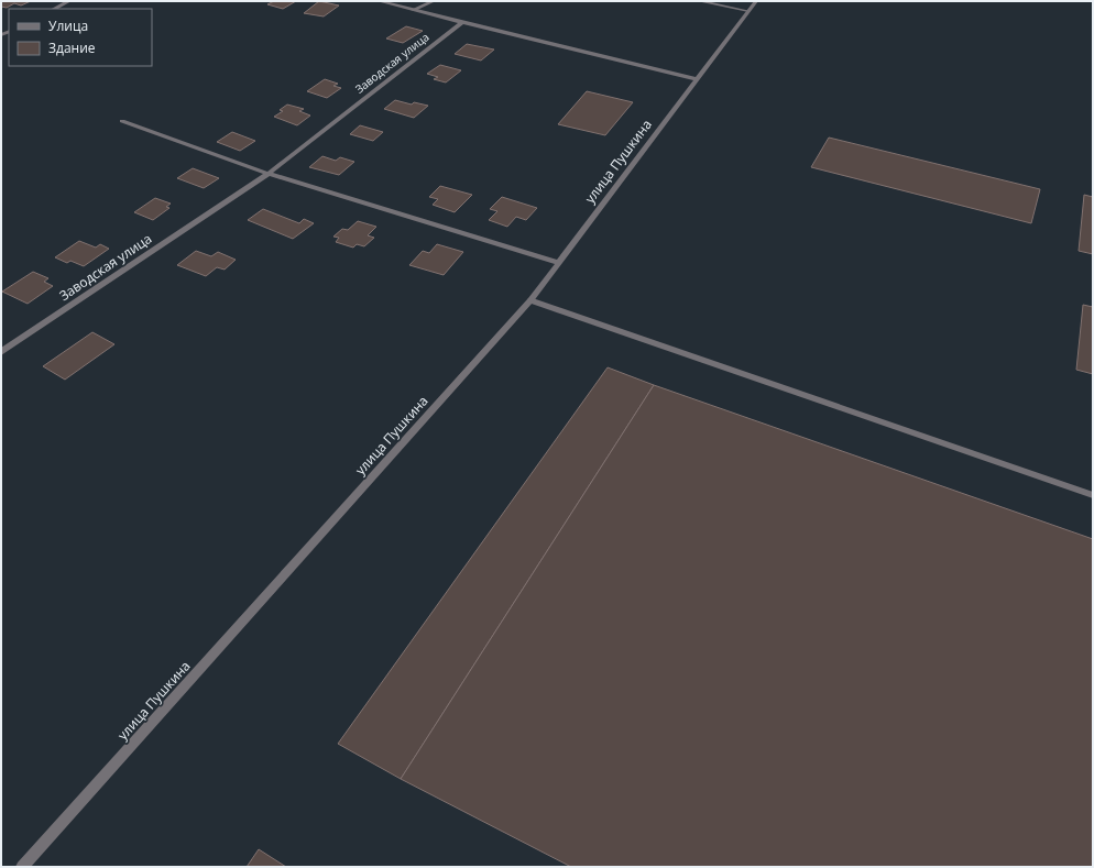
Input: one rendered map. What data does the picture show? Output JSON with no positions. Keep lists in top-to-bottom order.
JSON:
{
  "streets": {
    "street": ["Заводская улица", "улица Пушкина"]
  },
  "legend": ["Улица", "Здание"]
}
